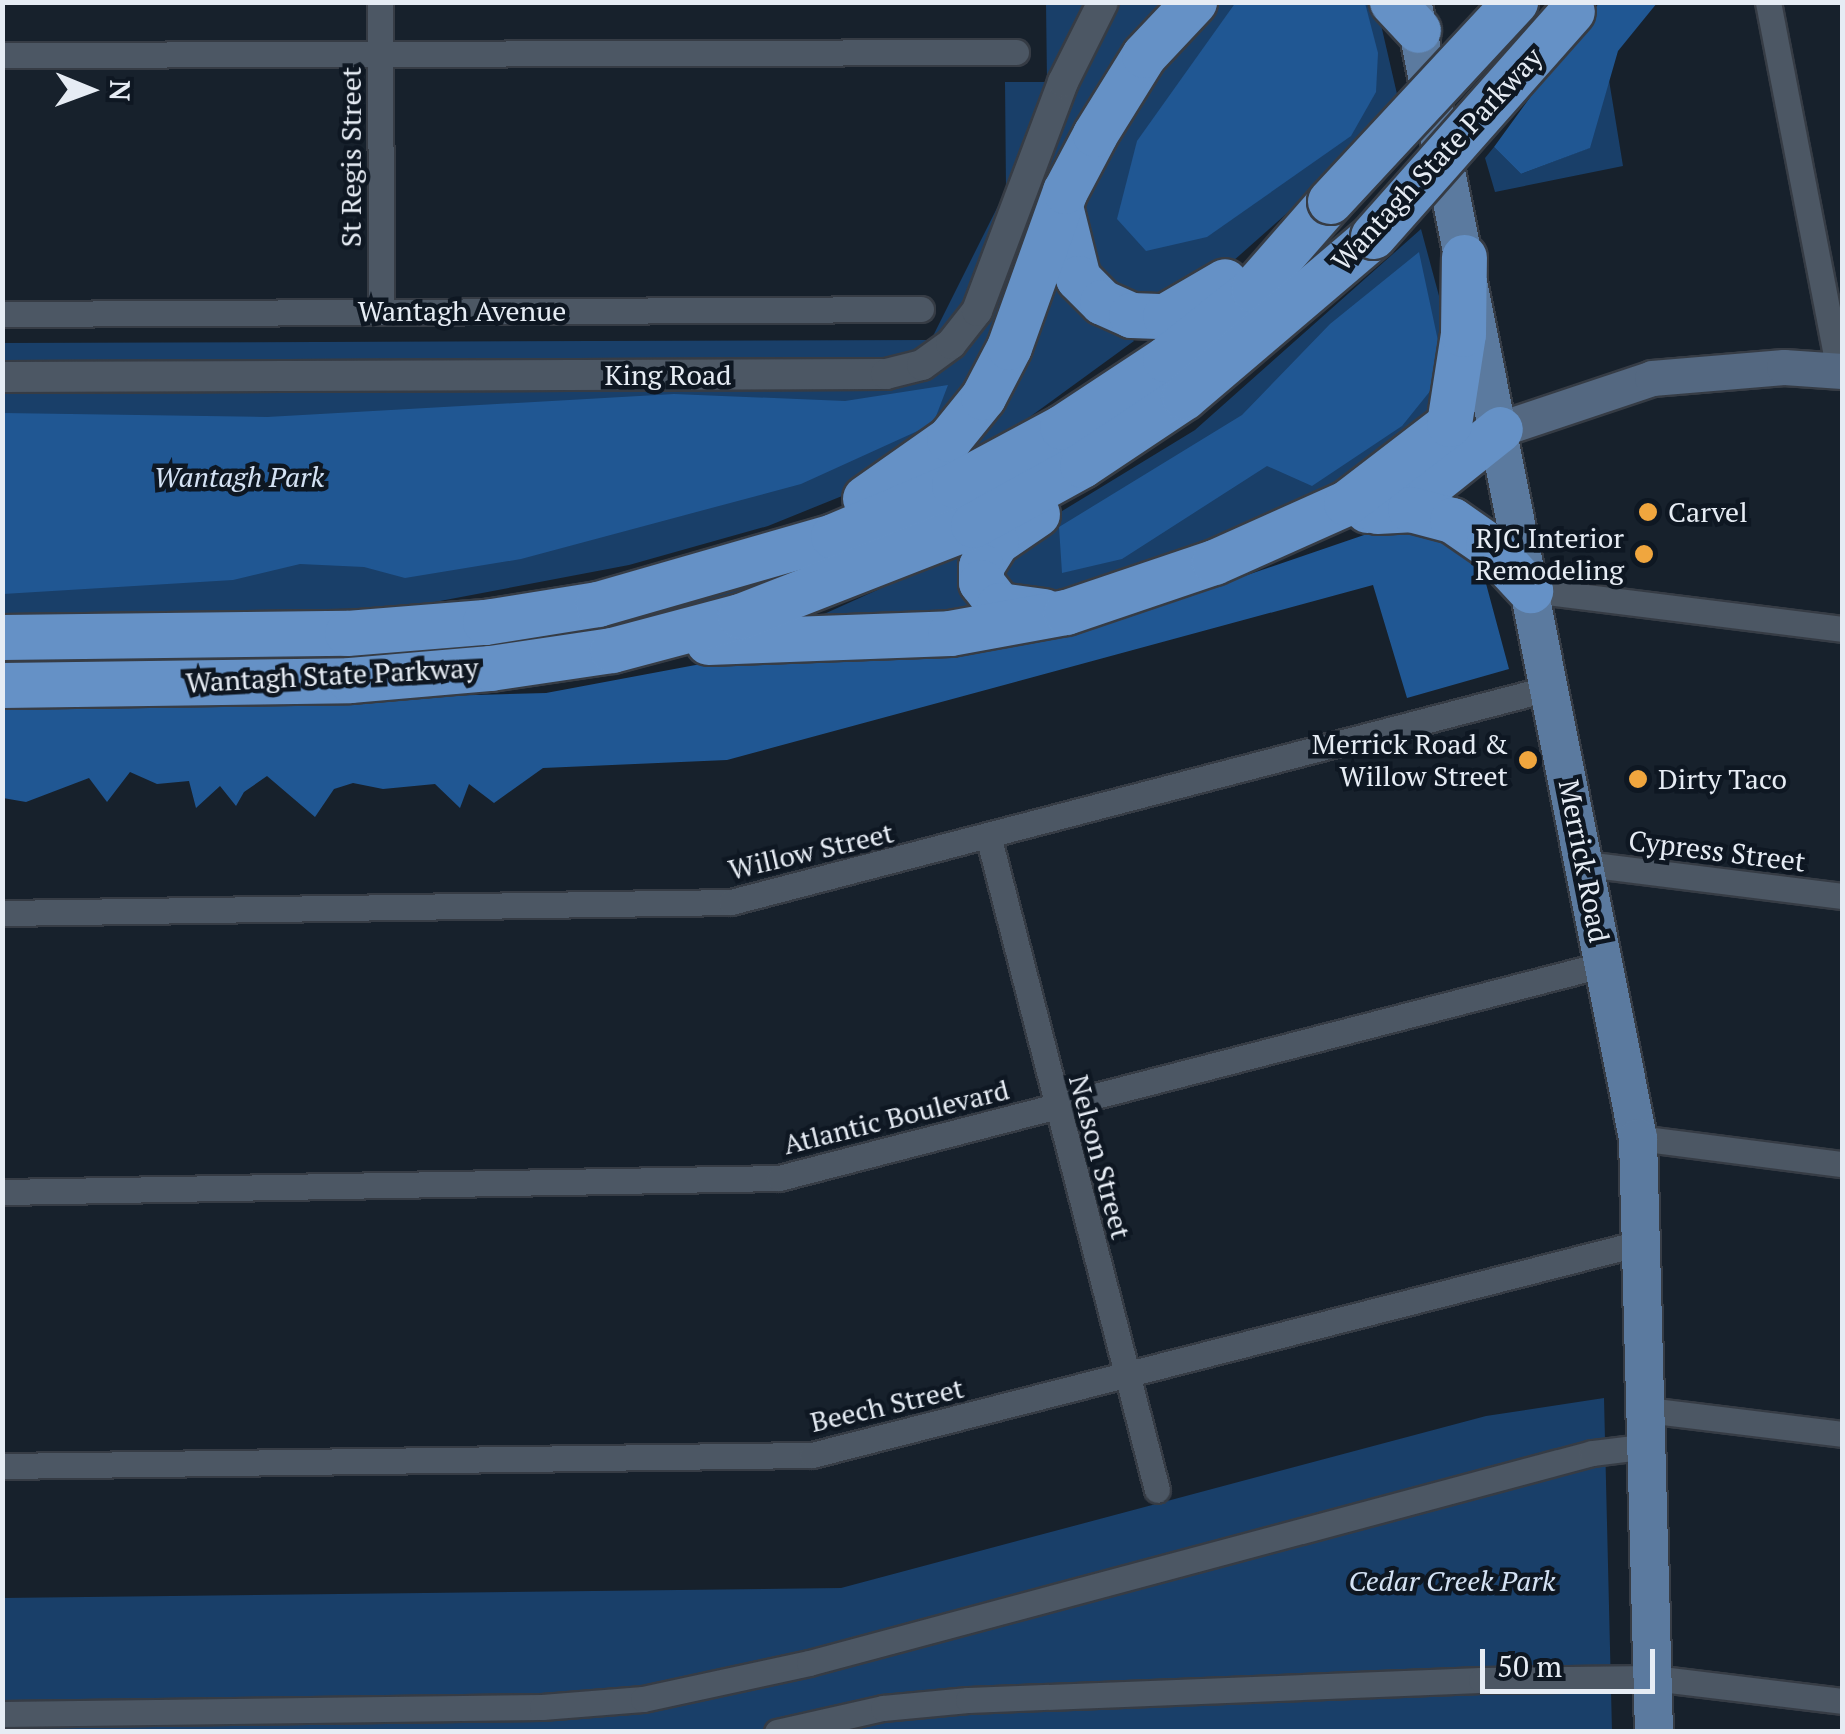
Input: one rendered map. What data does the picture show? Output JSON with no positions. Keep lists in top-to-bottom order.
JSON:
{
  "streets": {
    "highway": ["Wantagh State Parkway"],
    "main road": ["Merrick Road"],
    "street": [
      "St Regis Street",
      "Wantagh Avenue",
      "King Road",
      "Willow Street",
      "Cypress Street",
      "Atlantic Boulevard",
      "Nelson Street",
      "Beech Street"
    ]
  },
  "crossings": [
    ["St Regis Street", "Wantagh Avenue"],
    ["Willow Street", "Merrick Road"],
    ["Willow Street", "Nelson Street"],
    ["Cypress Street", "Merrick Road"],
    ["Merrick Road", "Atlantic Boulevard"],
    ["Merrick Road", "Beech Street"],
    ["Atlantic Boulevard", "Nelson Street"],
    ["Nelson Street", "Beech Street"]
  ],
  "parks": ["Wantagh Park", "Cedar Creek Park"],
  "places": [
    "Carvel",
    "RJC Interior Remodeling",
    "Merrick Road & Willow Street",
    "Dirty Taco"
  ],
  "scale_bar": "50 m",
  "north": "right"
}
